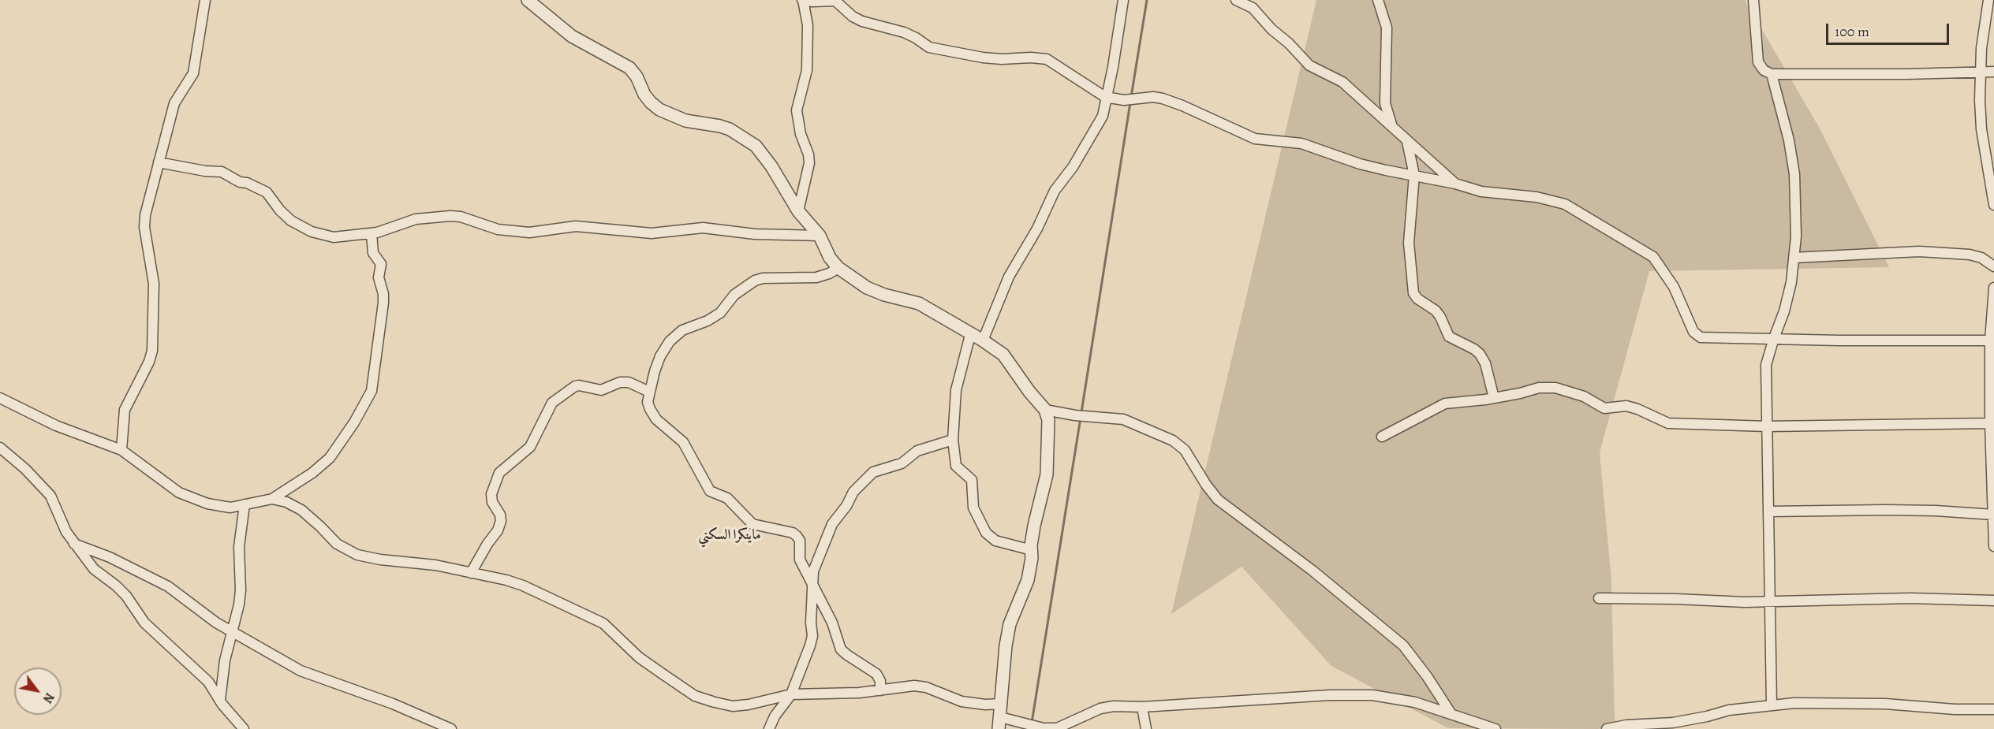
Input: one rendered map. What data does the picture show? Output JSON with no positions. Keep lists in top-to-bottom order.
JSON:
{
  "districts": ["ماينكرا السكني"],
  "scale_bar": "100 m",
  "north": "bottom right"
}
